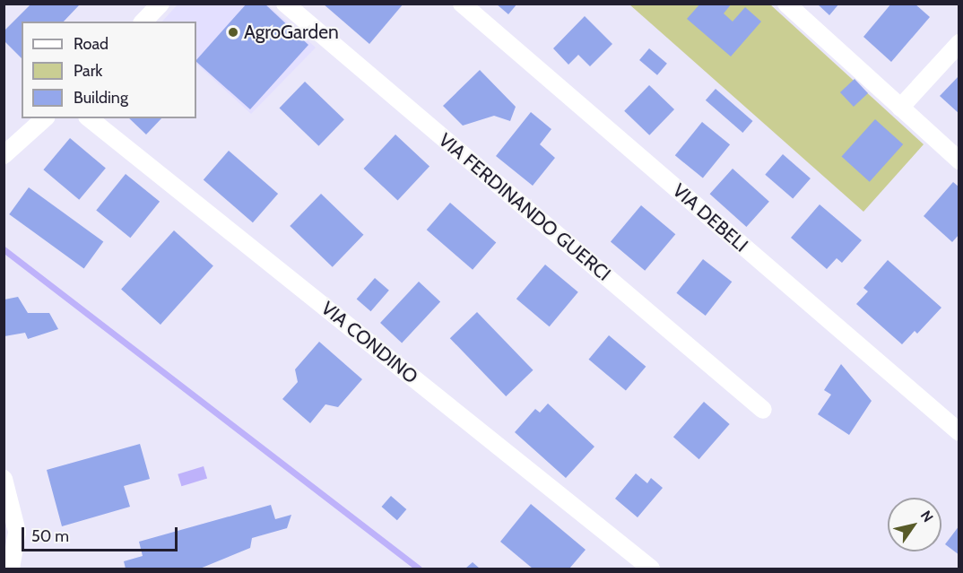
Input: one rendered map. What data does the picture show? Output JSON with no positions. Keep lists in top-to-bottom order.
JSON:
{
  "streets": {
    "street": ["VIA FERDINANDO GUERCI", "VIA DEBELI", "VIA CONDINO"]
  },
  "places": ["AgroGarden"],
  "legend": ["Road", "Park", "Building"],
  "scale_bar": "50 m",
  "north": "top right"
}
